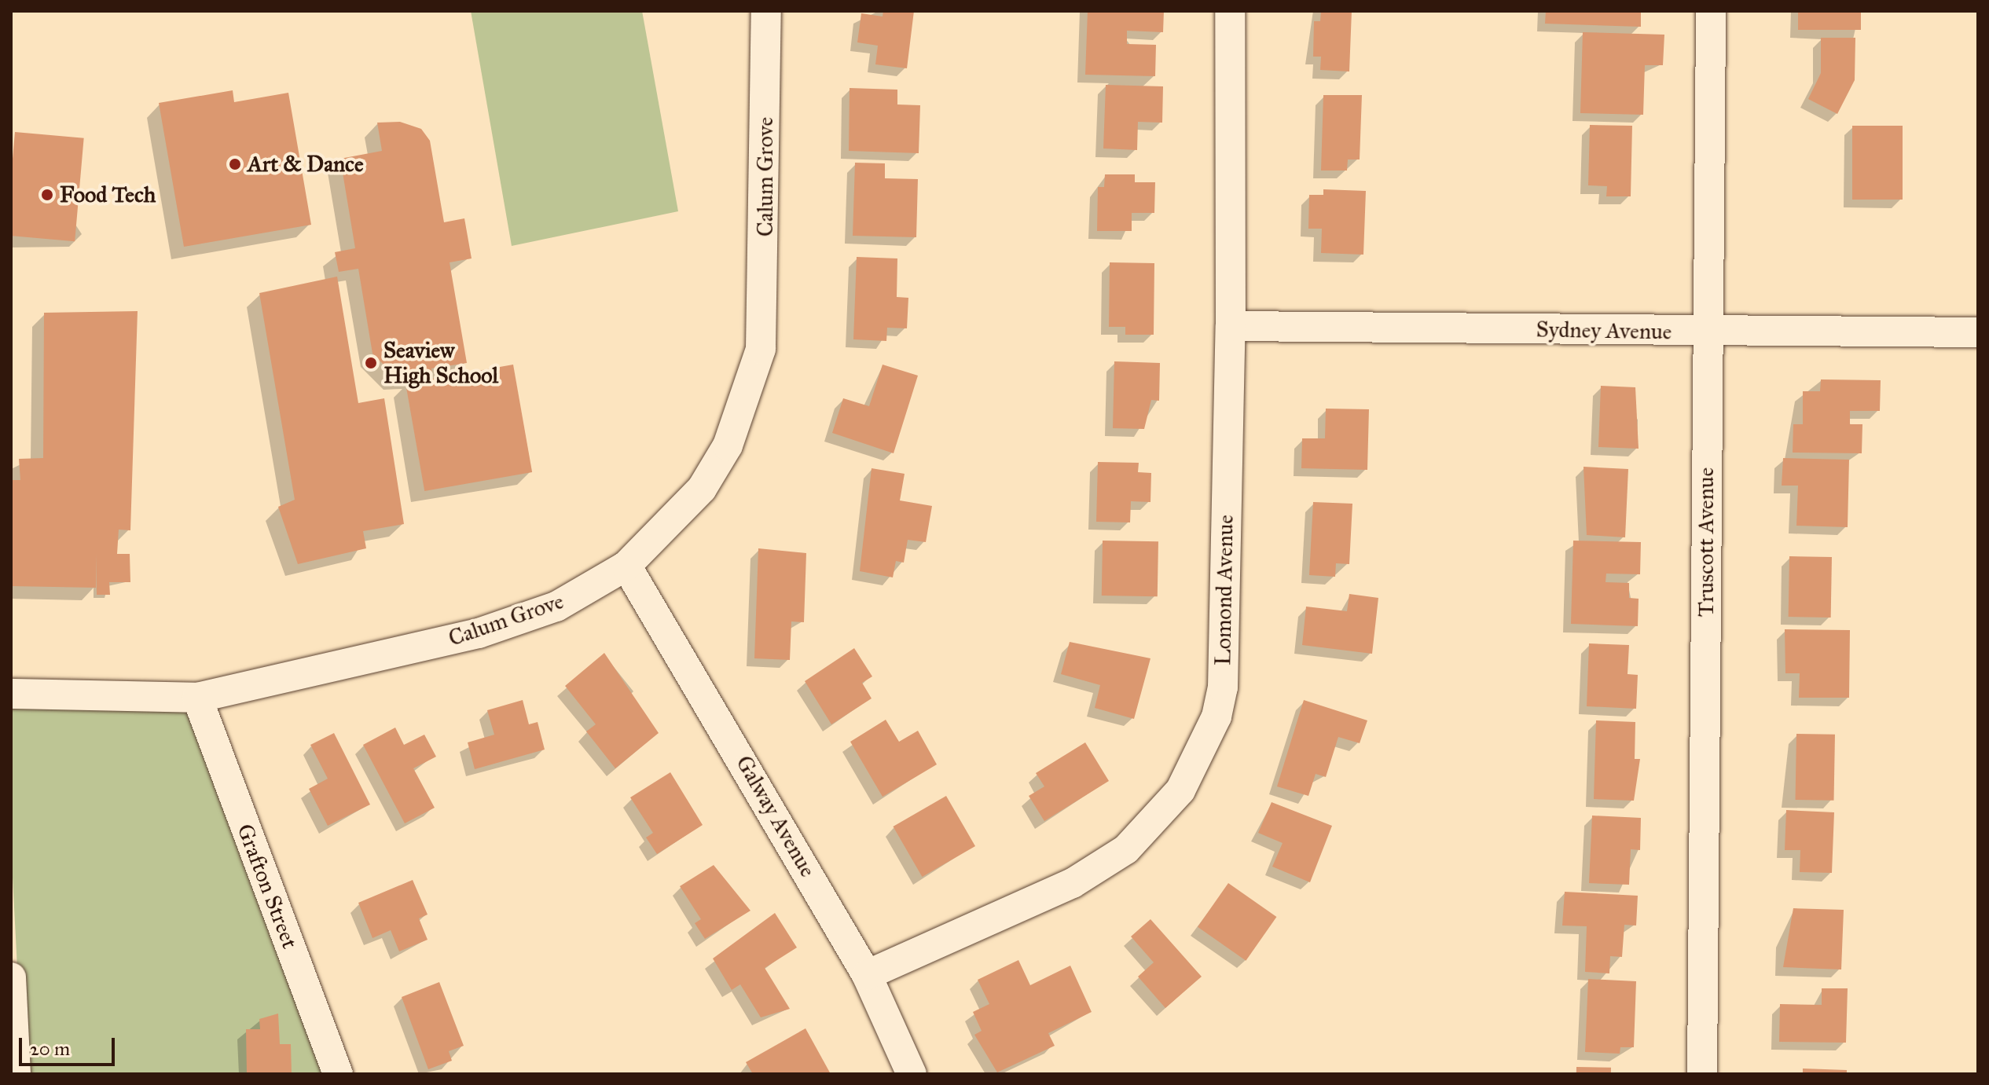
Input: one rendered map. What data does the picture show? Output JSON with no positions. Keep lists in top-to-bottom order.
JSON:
{
  "streets": {
    "street": [
      "Calum Grove",
      "Sydney Avenue",
      "Truscott Avenue",
      "Lomond Avenue",
      "Galway Avenue",
      "Grafton Street"
    ]
  },
  "crossings": [
    ["Calum Grove", "Galway Avenue"],
    ["Calum Grove", "Grafton Street"],
    ["Sydney Avenue", "Truscott Avenue"],
    ["Sydney Avenue", "Lomond Avenue"],
    ["Lomond Avenue", "Galway Avenue"]
  ],
  "places": ["Art & Dance", "Food Tech", "Seaview High School"],
  "scale_bar": "20 m"
}
